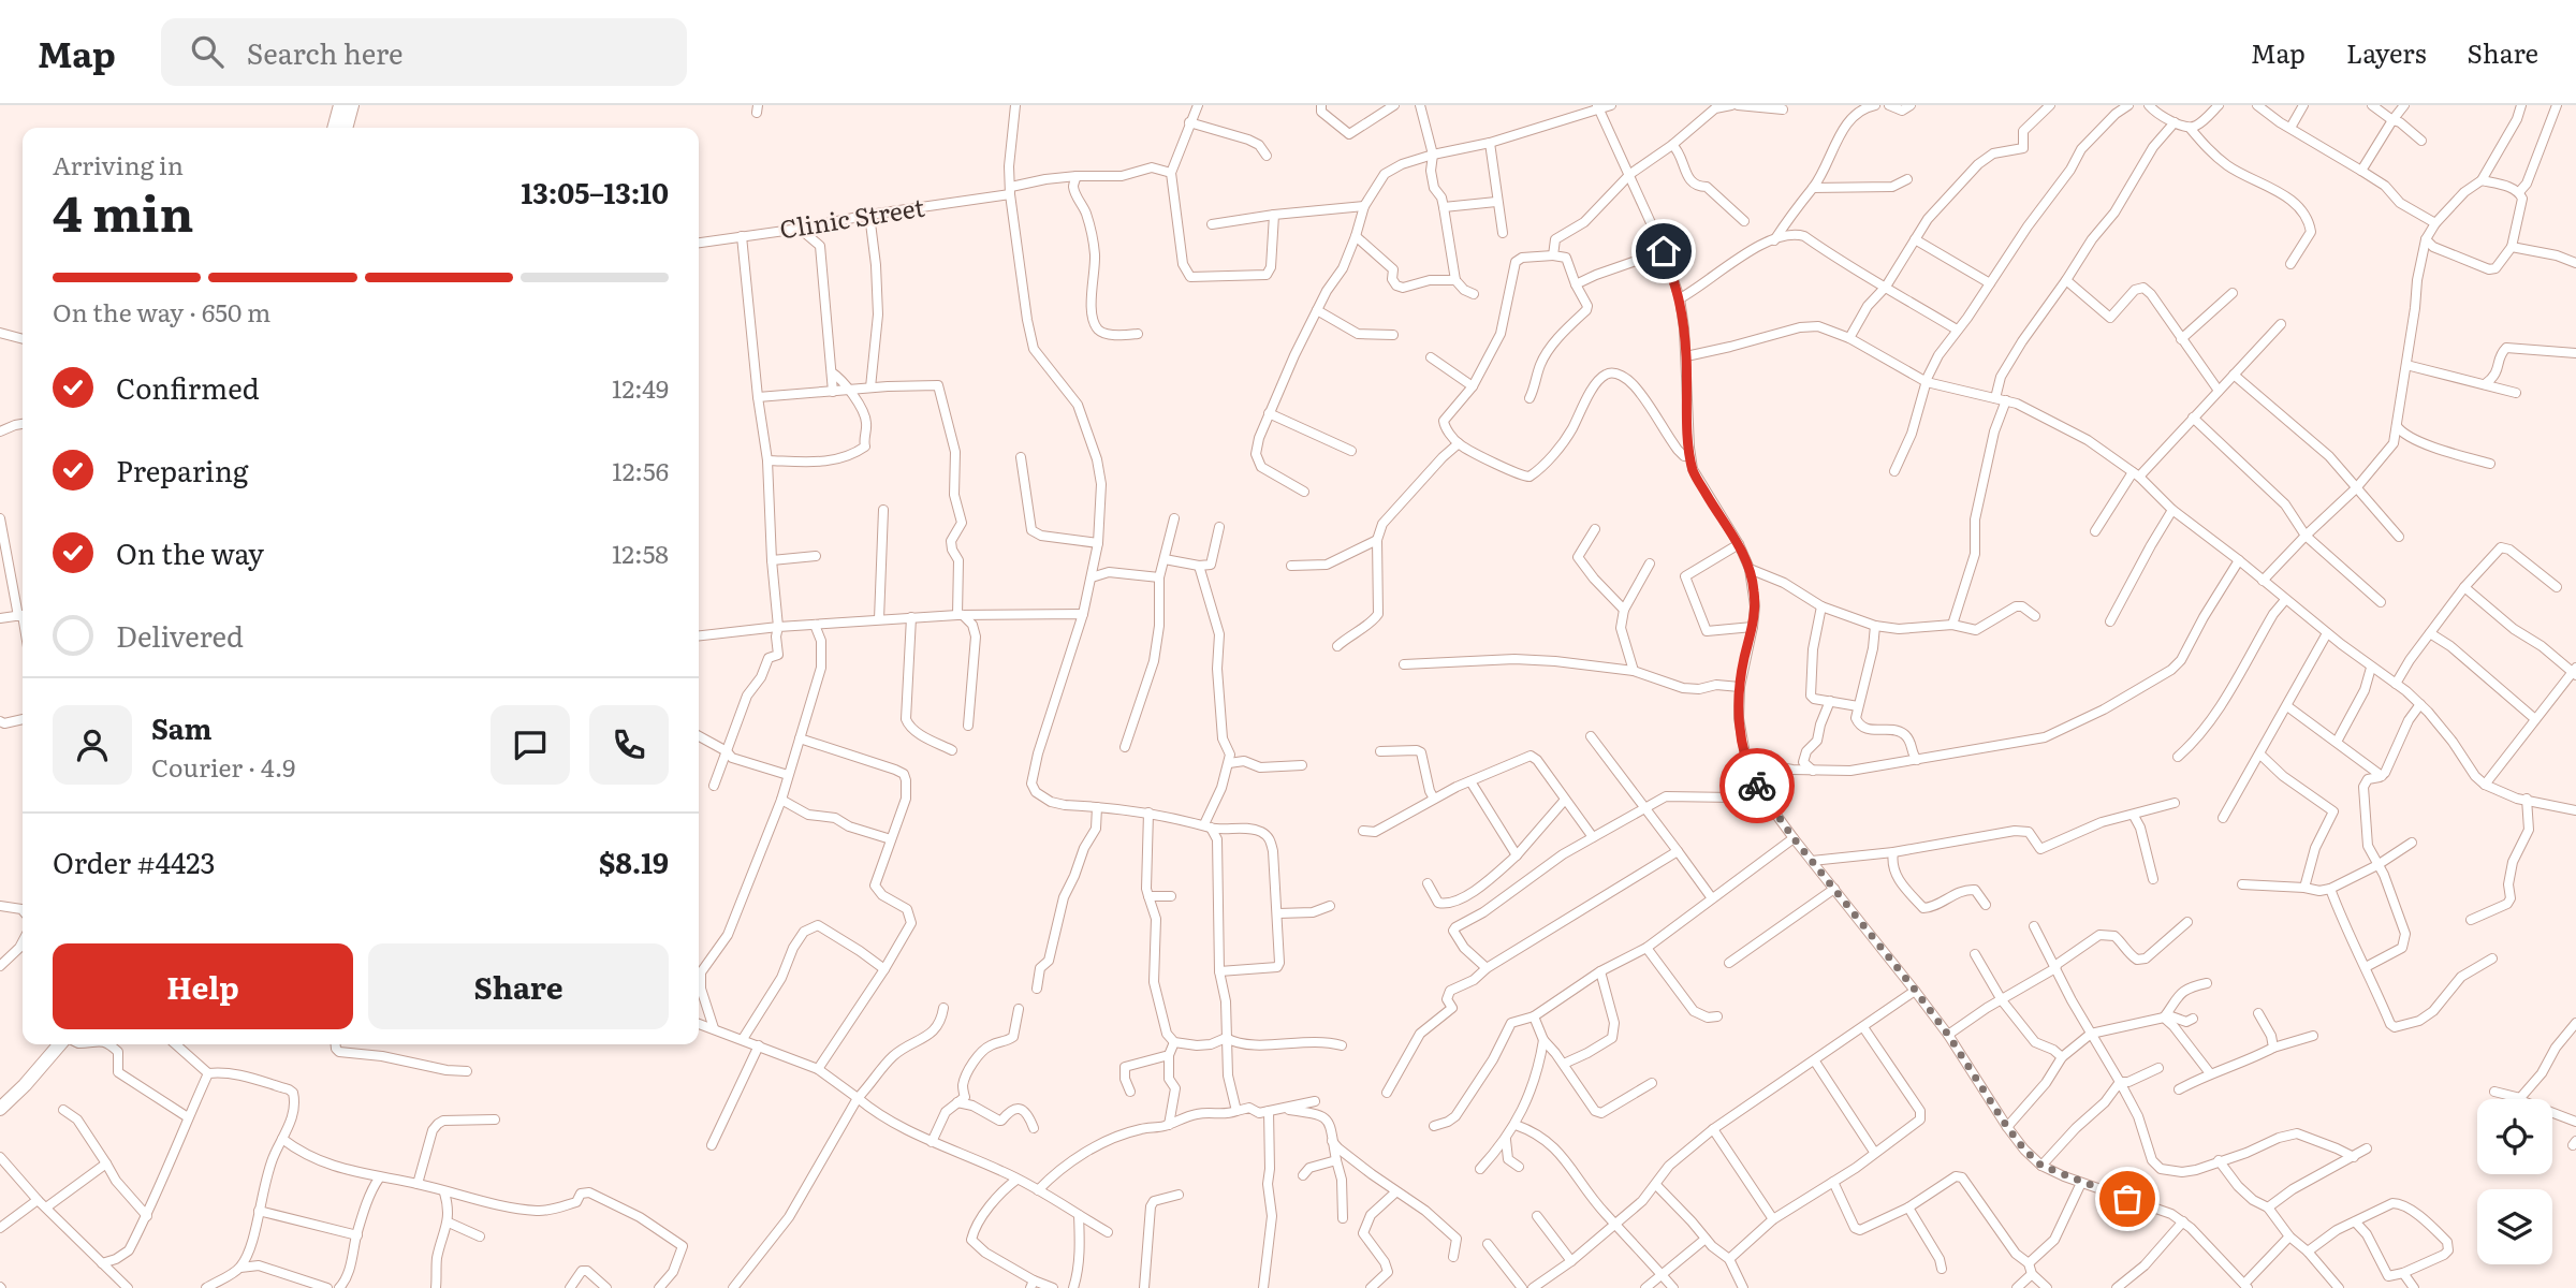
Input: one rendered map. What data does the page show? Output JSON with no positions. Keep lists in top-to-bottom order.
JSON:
{
  "streets": {
    "street": ["Clinic Street"]
  },
  "page": {
    "header": "Map",
    "search": "Search here",
    "nav": ["Map", "Layers", "Share"],
    "heading": ["4 min", "Arriving in", "13:05–13:10"],
    "panel": [
      "Sam",
      "Courier · 4.9",
      "Order #4423",
      "$8.19"
    ],
    "bar": "On the way · 650 m",
    "list": [
      ["Confirmed", "12:49"],
      ["Preparing", "12:56"],
      ["On the way", "12:58"],
      "Delivered"
    ],
    "buttons": ["Help", "Share"]
  }
}
